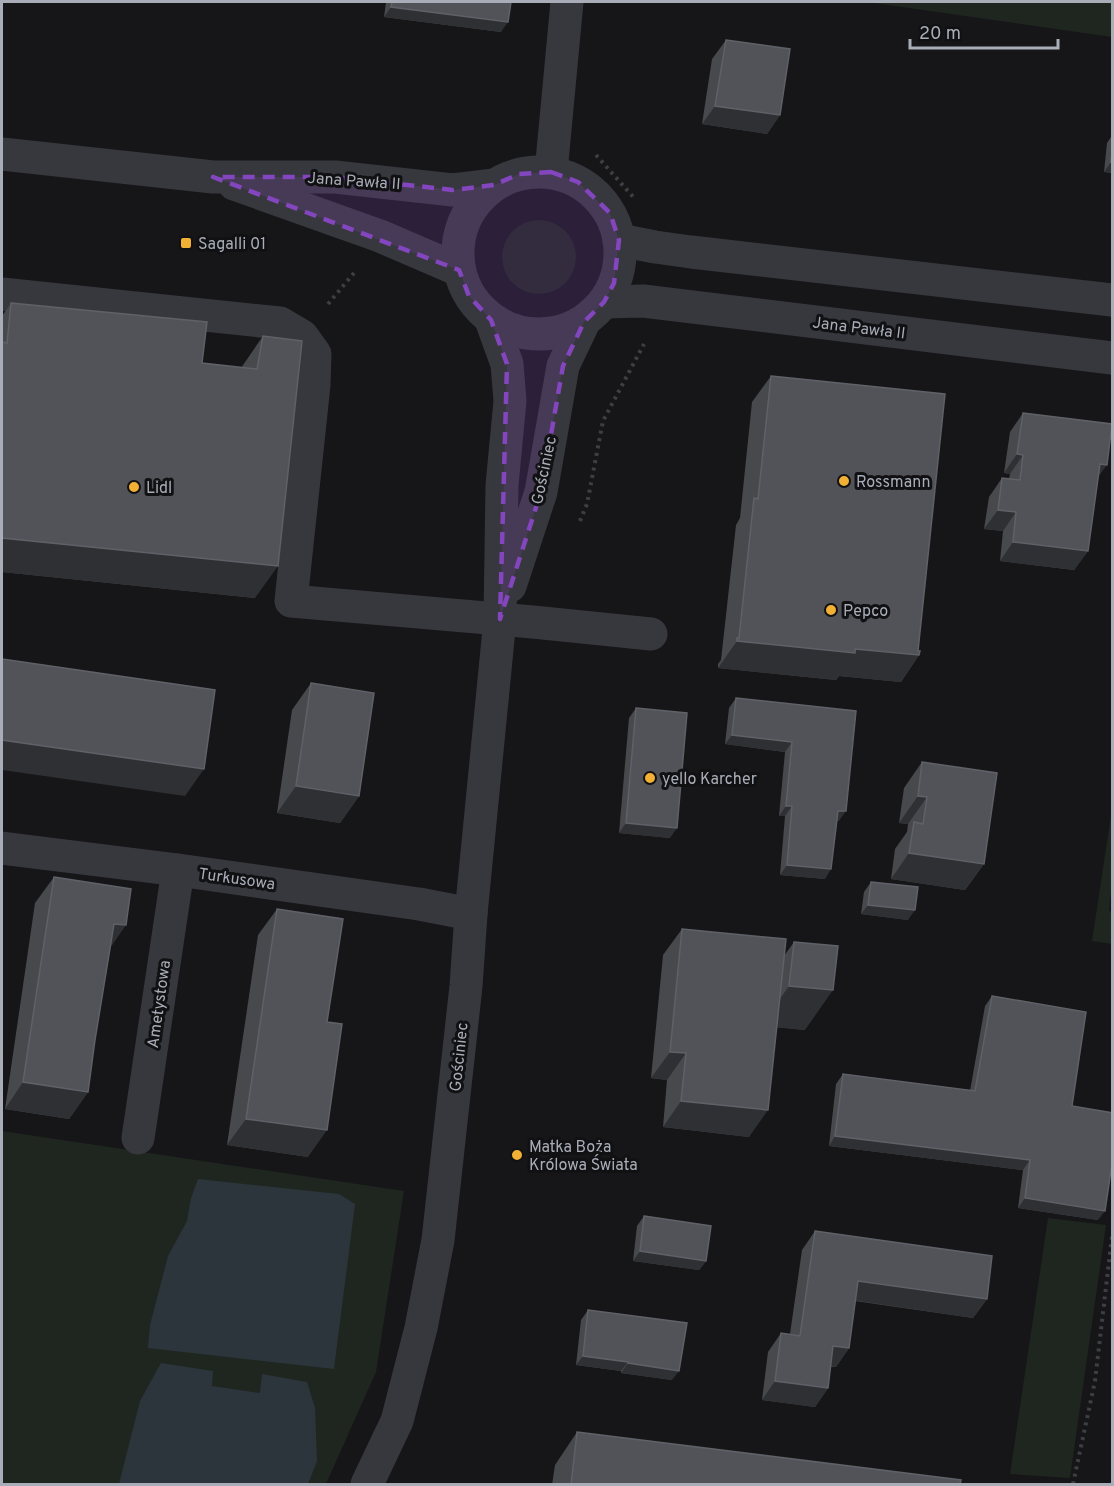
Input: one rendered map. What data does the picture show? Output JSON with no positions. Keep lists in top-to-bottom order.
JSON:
{
  "streets": {
    "street": [
      "Jana Pawła II",
      "Gościniec",
      "Turkusowa",
      "Ametystowa"
    ]
  },
  "crossings": [
    ["Jana Pawła II", "Gościniec"],
    ["Gościniec", "Turkusowa"],
    ["Turkusowa", "Ametystowa"]
  ],
  "places": {
    "transit": ["Sagalli 01"],
    "other": [
      "Rossmann",
      "Lidl",
      "Pepco",
      "yello Karcher",
      "Matka Boża Królowa Świata"
    ]
  },
  "scale_bar": "20 m"
}
